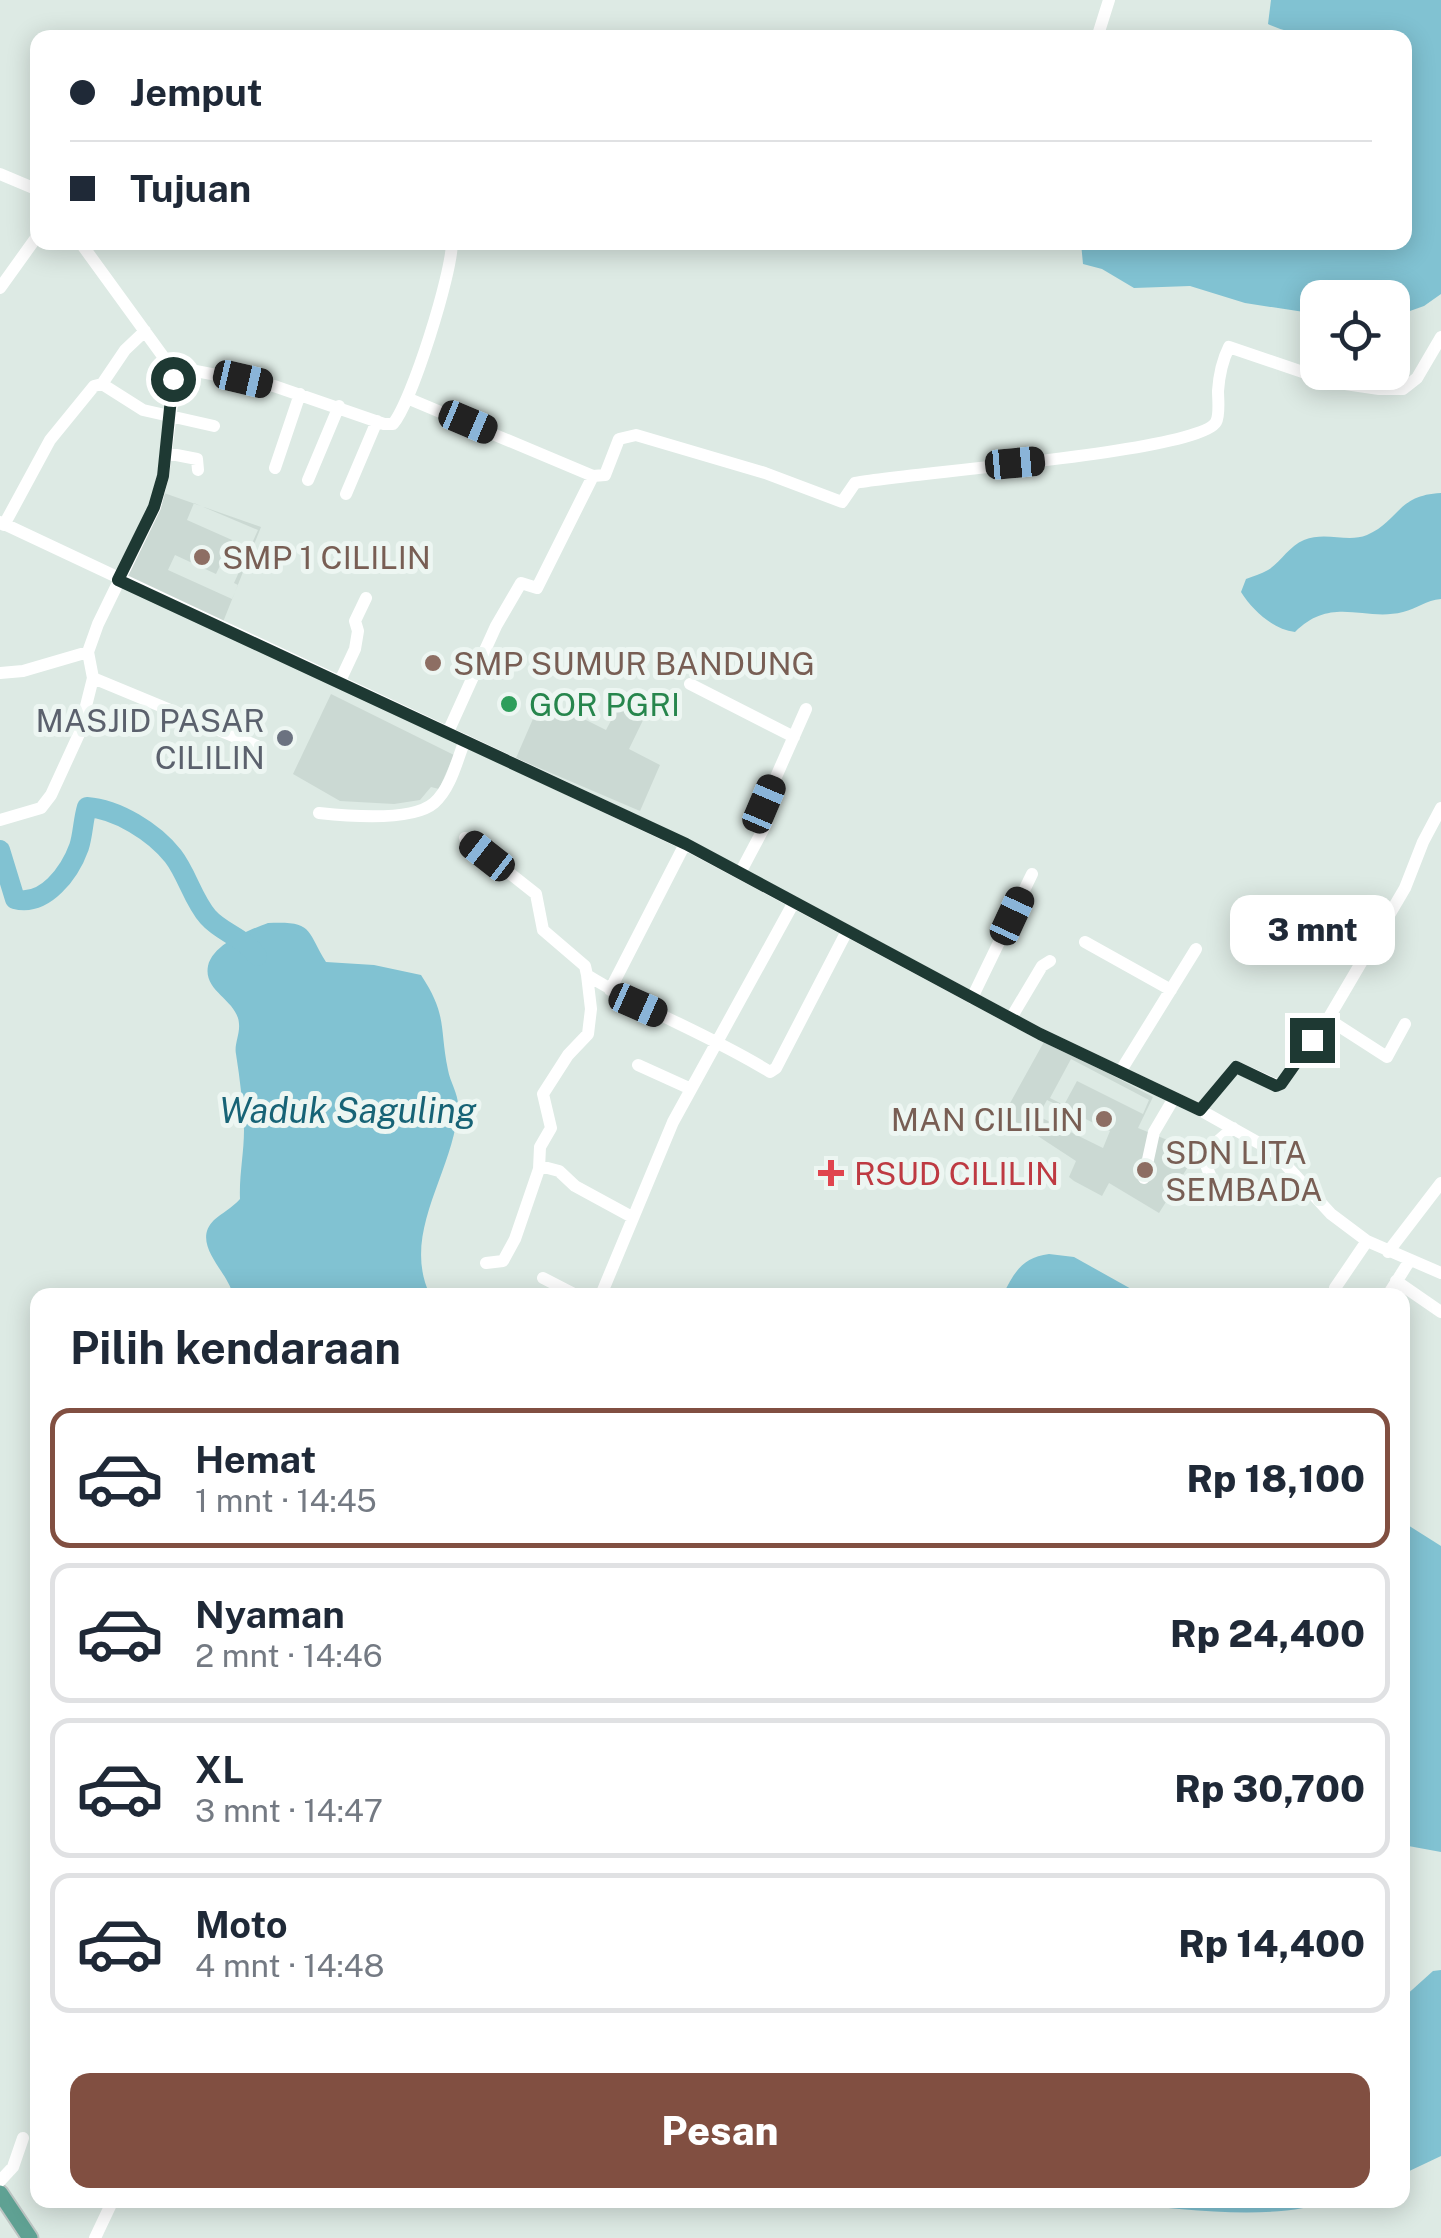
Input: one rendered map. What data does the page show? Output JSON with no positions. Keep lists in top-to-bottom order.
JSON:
{
  "water": ["Waduk Saguling"],
  "places": {
    "other": [
      "SMP 1 CILILIN",
      "SMP SUMUR BANDUNG",
      "GOR PGRI",
      "MASJID PASAR CILILIN",
      "MAN CILILIN",
      "SDN LITA SEMBADA"
    ],
    "health": ["RSUD CILILIN"]
  },
  "page": {
    "banner": ["Jemput", "Tujuan"],
    "bubble": "3 mnt",
    "heading": "Pilih kendaraan",
    "list": [
      {
        "name": "Hemat",
        "note": "1 mnt · 14:45",
        "value": "Rp 18,100"
      },
      {
        "name": "Nyaman",
        "note": "2 mnt · 14:46",
        "value": "Rp 24,400"
      },
      {
        "name": "XL",
        "note": "3 mnt · 14:47",
        "value": "Rp 30,700"
      },
      {
        "name": "Moto",
        "note": "4 mnt · 14:48",
        "value": "Rp 14,400"
      }
    ],
    "buttons": "Pesan"
  }
}
